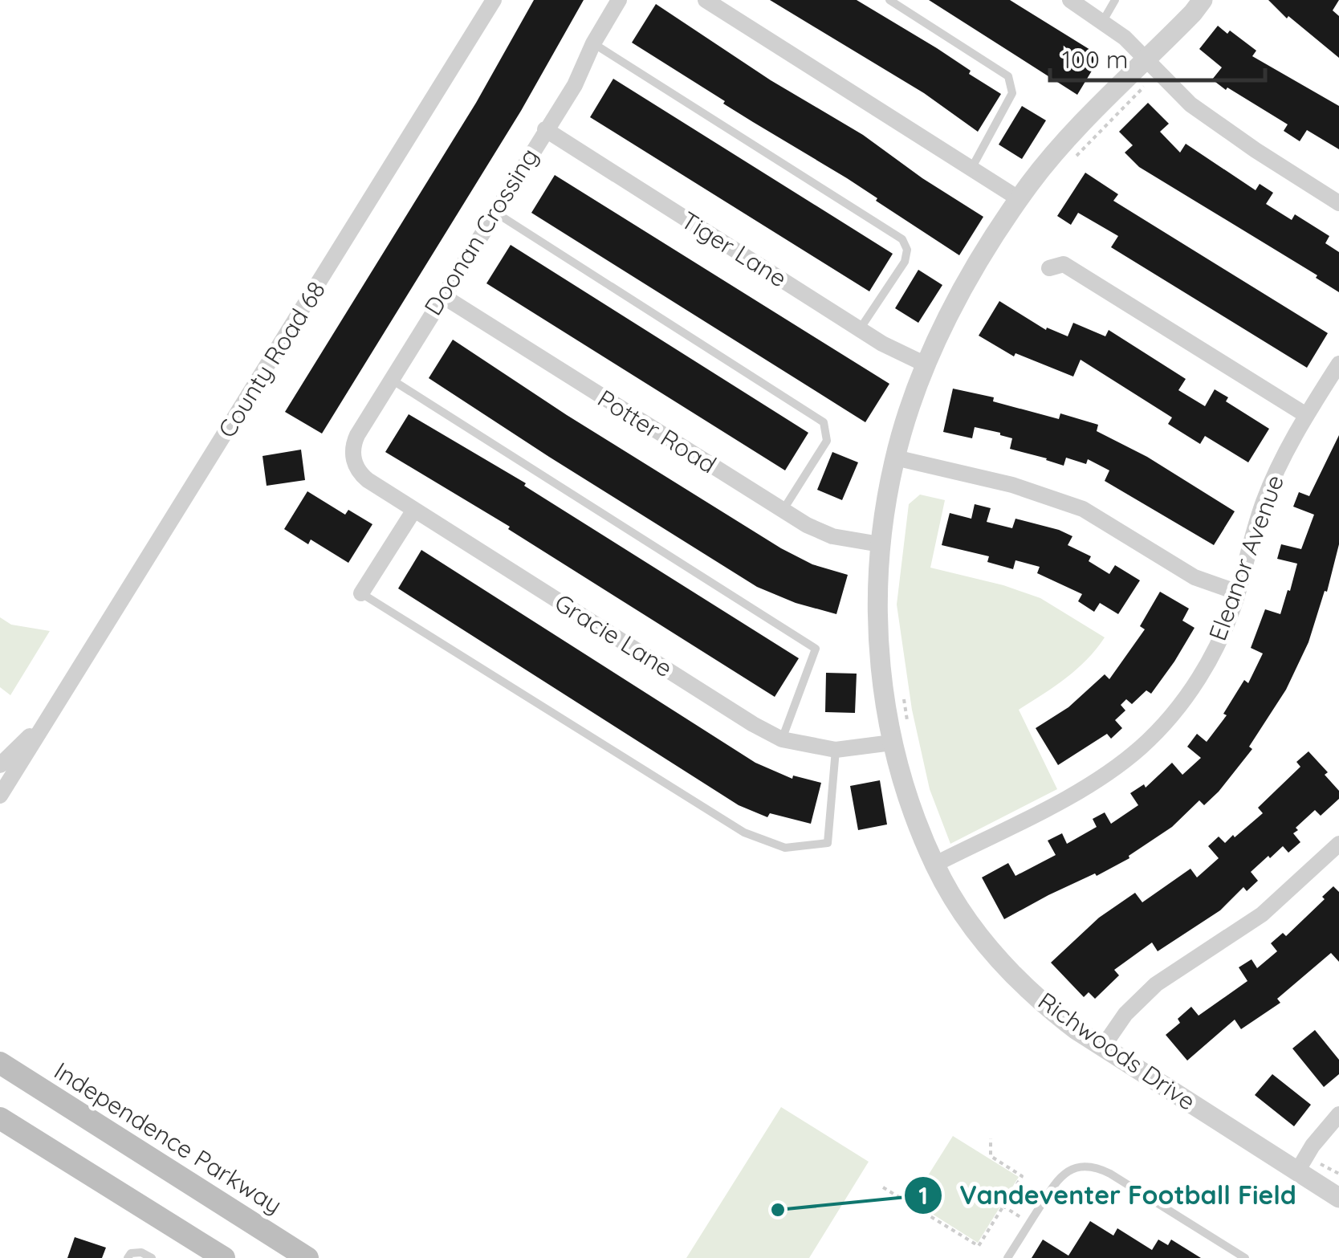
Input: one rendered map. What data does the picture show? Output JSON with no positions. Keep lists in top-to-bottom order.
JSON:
{
  "streets": {
    "main road": ["Independence Parkway"],
    "street": [
      "Doonan Crossing",
      "Tiger Lane",
      "County Road 68",
      "Potter Road",
      "Eleanor Avenue",
      "Gracie Lane",
      "Richwoods Drive"
    ]
  },
  "crossings": [
    ["Doonan Crossing", "Tiger Lane"],
    ["Doonan Crossing", "Potter Road"],
    ["Doonan Crossing", "Gracie Lane"],
    ["Tiger Lane", "Richwoods Drive"],
    ["Potter Road", "Richwoods Drive"],
    ["Eleanor Avenue", "Richwoods Drive"],
    ["Gracie Lane", "Richwoods Drive"]
  ],
  "places": ["Vandeventer Football Field"],
  "scale_bar": "100 m"
}
